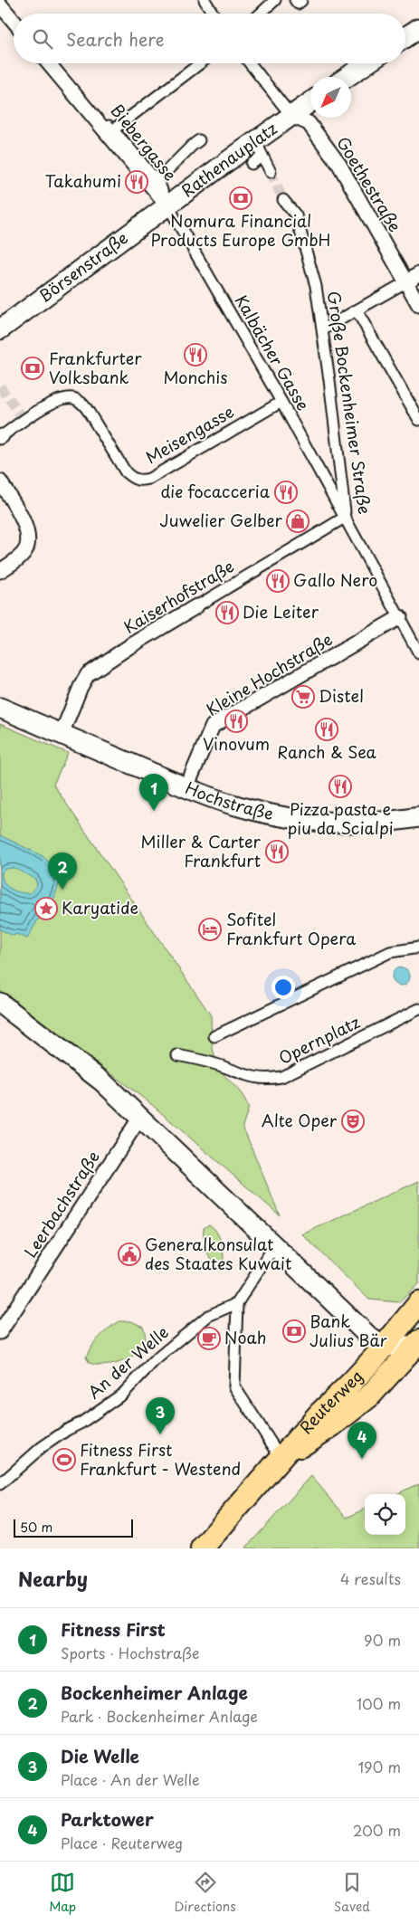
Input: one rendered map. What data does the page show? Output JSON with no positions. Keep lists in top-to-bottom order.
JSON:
{
  "streets": {
    "main road": [
      "Rathenauplatz",
      "Börsenstraße",
      "Hochstraße",
      "Reuterweg"
    ],
    "street": [
      "Biebergasse",
      "Goethestraße",
      "Kalbächer Gasse",
      "Große Bockenheimer Straße",
      "Meisengasse",
      "Kaiserhofstraße",
      "Kleine Hochstraße",
      "Opernplatz",
      "Leerbachstraße",
      "An der Welle"
    ]
  },
  "crossings": [
    ["Biebergasse", "Rathenauplatz"],
    ["Biebergasse", "Börsenstraße"],
    ["Biebergasse", "Kalbächer Gasse"],
    ["Rathenauplatz", "Goethestraße"],
    ["Rathenauplatz", "Börsenstraße"],
    ["Rathenauplatz", "Kalbächer Gasse"],
    ["Börsenstraße", "Kalbächer Gasse"],
    ["Kalbächer Gasse", "Große Bockenheimer Straße"],
    ["Kalbächer Gasse", "Meisengasse"],
    ["Kalbächer Gasse", "Kaiserhofstraße"],
    ["Große Bockenheimer Straße", "Kaiserhofstraße"],
    ["Große Bockenheimer Straße", "Kleine Hochstraße"],
    ["Kaiserhofstraße", "Hochstraße"],
    ["Kleine Hochstraße", "Hochstraße"]
  ],
  "places": {
    "restaurant": [
      "Takahumi",
      "Monchis",
      "die focacceria",
      "Gallo Nero",
      "Die Leiter",
      "Vinovum",
      "Ranch & Sea",
      "Pizza pasta e piu da Scialpi",
      "Miller & Carter Frankfurt"
    ],
    "bank": ["Nomura Financial Products Europe GmbH", "Frankfurter Volksbank", "Bank Julius Bär"],
    "shop": ["Juwelier Gelber"],
    "supermarket": ["Distel"],
    "place": ["Karyatide"],
    "hotel": ["Sofitel Frankfurt Opera"],
    "theatre": ["Alte Oper"],
    "public building": ["Generalkonsulat des Staates Kuwait"],
    "cafe": ["Noah"],
    "sports": ["Fitness First Frankfurt - Westend"]
  },
  "scale_bar": "50 m",
  "north": "bottom left",
  "page": {
    "search": "Search here",
    "pins": [
      "1",
      "2",
      "3",
      "4"
    ],
    "scale": "50 m",
    "heading": ["Nearby", "4 results"],
    "list": [
      {
        "mark": "1",
        "name": "Fitness First",
        "note": "Sports · Hochstraße",
        "value": "90 m"
      },
      {
        "mark": "2",
        "name": "Bockenheimer Anlage",
        "note": "Park · Bockenheimer Anlage",
        "value": "100 m"
      },
      {
        "mark": "3",
        "name": "Die Welle",
        "note": "Place · An der Welle",
        "value": "190 m"
      },
      {
        "mark": "4",
        "name": "Parktower",
        "note": "Place · Reuterweg",
        "value": "200 m"
      }
    ],
    "nav": ["Map", "Directions", "Saved"]
  }
}
